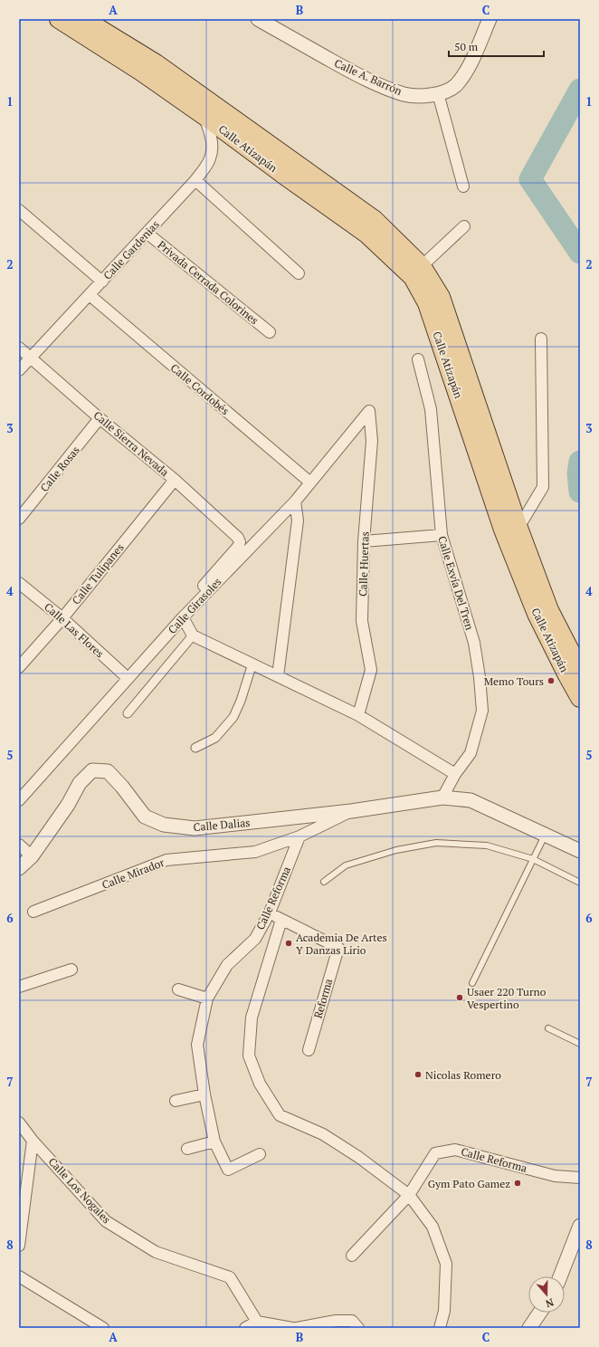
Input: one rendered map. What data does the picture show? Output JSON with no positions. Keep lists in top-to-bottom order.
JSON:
{
  "streets": {
    "main road": ["Calle Atizapán"],
    "street": [
      "Calle A. Barrón",
      "Calle Gardenias",
      "Privada Cerrada Colorines",
      "Calle Cordobés",
      "Calle Sierra Nevada",
      "Calle Rosas",
      "Calle Huertas",
      "Calle Tulipanes",
      "Calle Exvía Del Tren",
      "Calle Girasoles",
      "Calle Las Flores",
      "Calle Dalias",
      "Calle Mirador",
      "Calle Reforma",
      "Reforma",
      "Calle Los Nogales"
    ]
  },
  "crossings": [
    ["Calle Atizapán", "Calle Gardenias"],
    ["Calle Gardenias", "Privada Cerrada Colorines"],
    ["Calle Gardenias", "Calle Cordobés"],
    ["Calle Gardenias", "Calle Sierra Nevada"],
    ["Calle Cordobés", "Calle Girasoles"],
    ["Calle Sierra Nevada", "Calle Rosas"],
    ["Calle Sierra Nevada", "Calle Tulipanes"],
    ["Calle Sierra Nevada", "Calle Girasoles"],
    ["Calle Huertas", "Calle Girasoles"],
    ["Calle Tulipanes", "Calle Las Flores"],
    ["Calle Girasoles", "Calle Las Flores"],
    ["Calle Mirador", "Calle Reforma"],
    ["Calle Reforma", "Reforma"]
  ],
  "places": [
    "Memo Tours",
    "Academia De Artes Y Danzas Lirio",
    "Usaer 220 Turno Vespertino",
    "Nicolas Romero",
    "Gym Pato Gamez"
  ],
  "scale_bar": "50 m",
  "north": "bottom",
  "grid": {
    "columns": ["A", "B", "C"],
    "rows": [
      "1",
      "2",
      "3",
      "4",
      "5",
      "6",
      "7",
      "8"
    ]
  }
}
